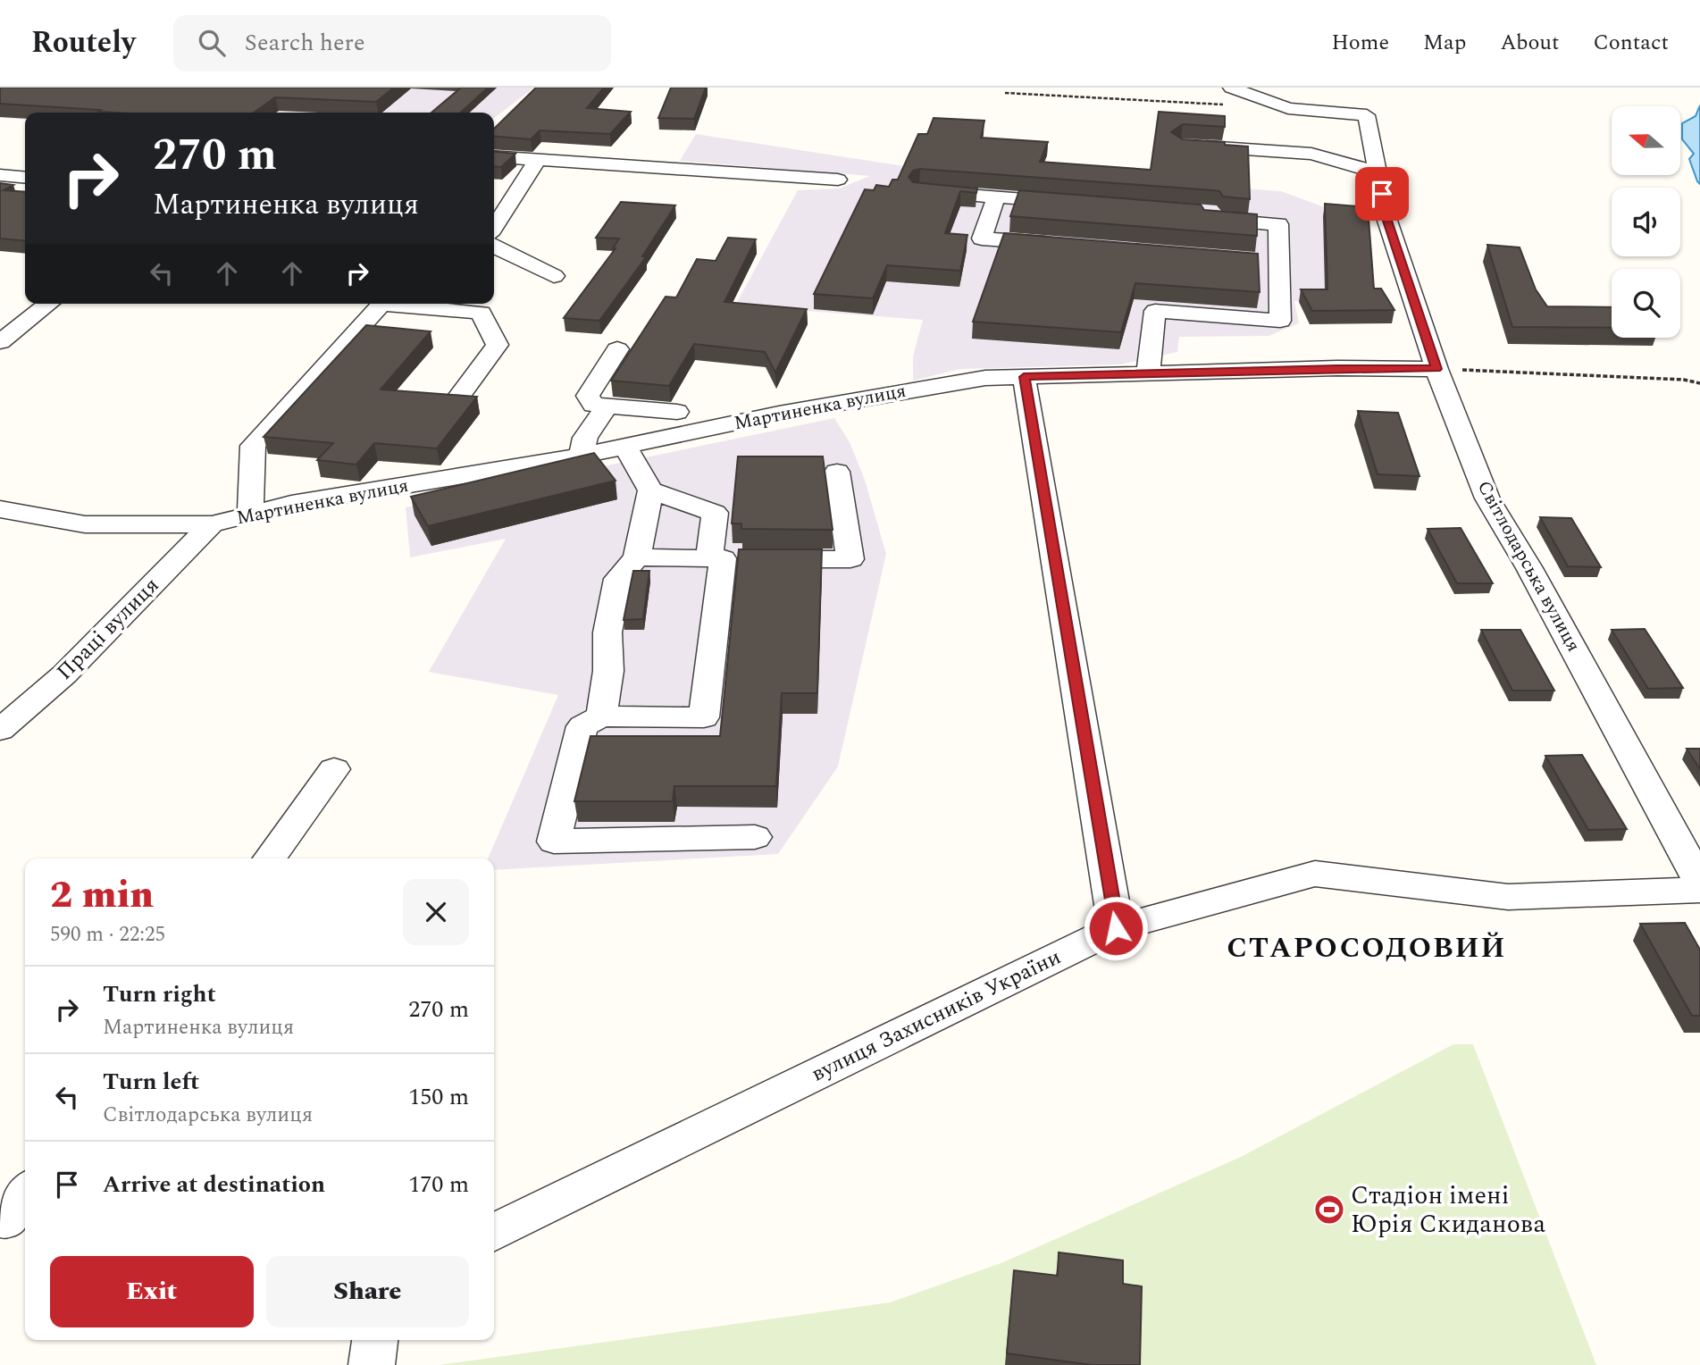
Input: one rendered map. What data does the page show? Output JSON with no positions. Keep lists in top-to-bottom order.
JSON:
{
  "streets": {
    "street": [
      "Мартиненка вулиця",
      "Світлодарська вулиця",
      "Праці вулиця",
      "вулиця Захисників України"
    ]
  },
  "crossings": [
    ["Мартиненка вулиця", "Світлодарська вулиця"],
    ["Мартиненка вулиця", "Праці вулиця"]
  ],
  "districts": ["СТАРОСОДОВИЙ"],
  "places": {
    "sports": ["Стадiон імені Юрія Скиданова"]
  },
  "north": "left",
  "page": {
    "header": "Routely",
    "search": "Search here",
    "nav": [
      "Home",
      "Map",
      "About",
      "Contact"
    ],
    "turn": ["270 m", "Мартиненка вулиця"],
    "heading": ["2 min", "590 m · 22:25"],
    "list": [
      {
        "name": "Turn right",
        "note": "Мартиненка вулиця",
        "value": "270 m"
      },
      {
        "name": "Turn left",
        "note": "Світлодарська вулиця",
        "value": "150 m"
      },
      {
        "name": "Arrive at destination",
        "value": "170 m"
      }
    ],
    "buttons": ["Exit", "Share"]
  }
}
